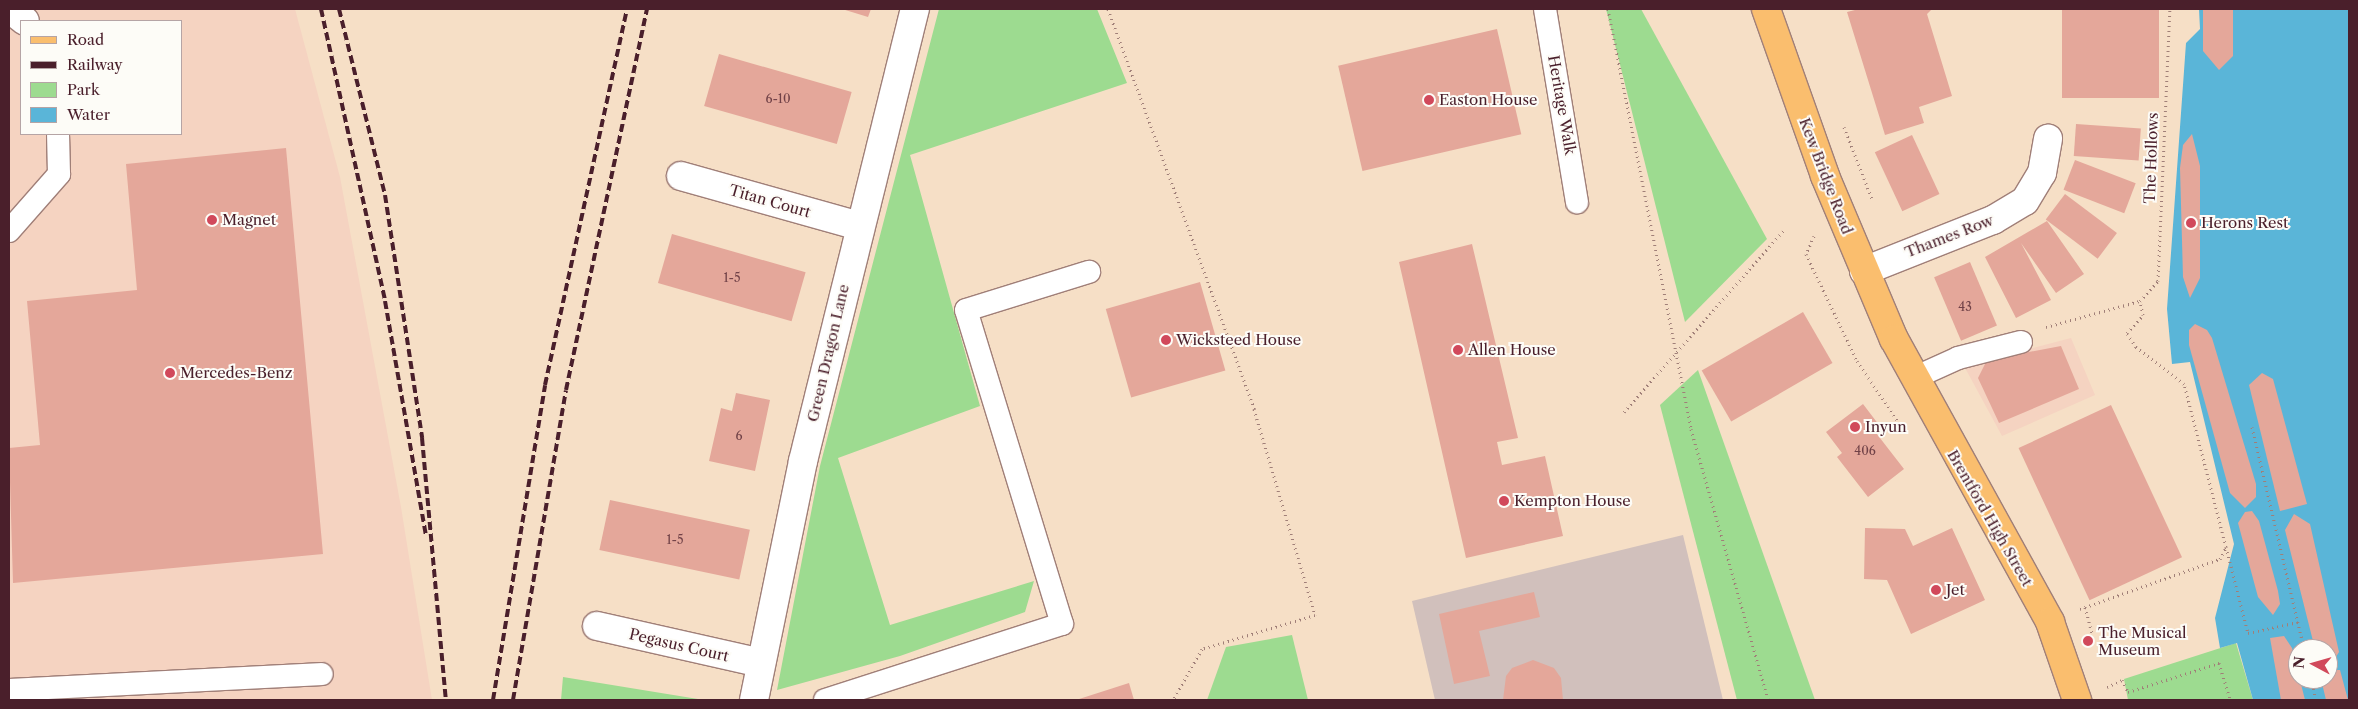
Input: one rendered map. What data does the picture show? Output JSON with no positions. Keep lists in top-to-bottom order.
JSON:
{
  "streets": {
    "main road": ["Kew Bridge Road", "Brentford High Street"],
    "street": [
      "Titan Court",
      "Thames Row",
      "Green Dragon Lane",
      "Pegasus Court"
    ],
    "lane": ["Heritage Walk"],
    "path": ["The Hollows"]
  },
  "crossings": [
    ["Kew Bridge Road", "Thames Row"],
    ["Kew Bridge Road", "Brentford High Street"],
    ["Titan Court", "Green Dragon Lane"],
    ["Green Dragon Lane", "Pegasus Court"]
  ],
  "places": [
    "Easton House",
    "Magnet",
    "Herons Rest",
    "Wicksteed House",
    "Allen House",
    "Mercedes-Benz",
    "Inyun",
    "Kempton House",
    "Jet",
    "The Musical Museum"
  ],
  "house_numbers": [
    "6-10",
    "1-5",
    "43",
    "6",
    "406",
    "1-5"
  ],
  "legend": [
    "Road",
    "Railway",
    "Park",
    "Water"
  ],
  "north": "left"
}
